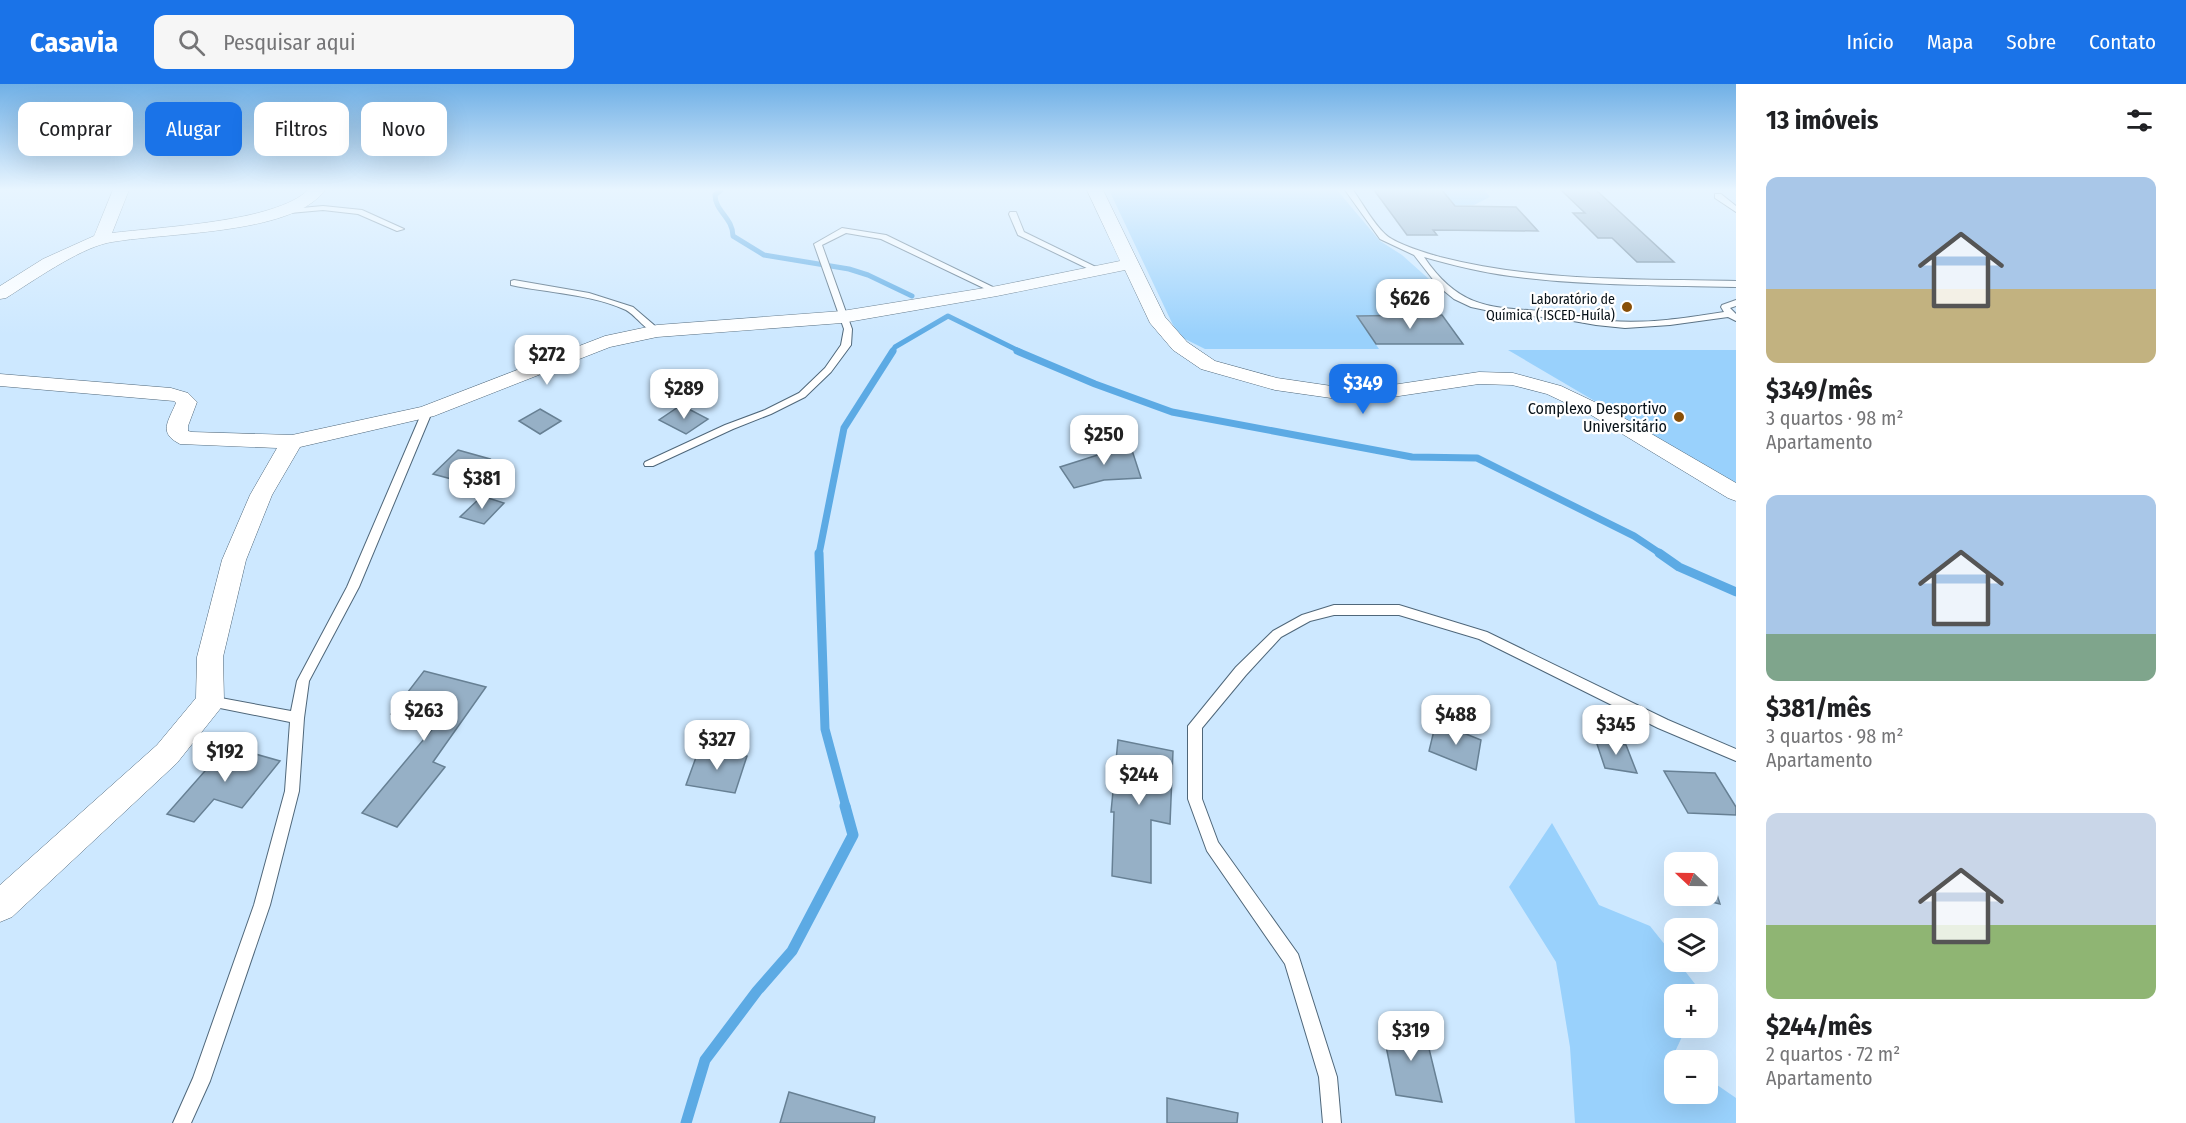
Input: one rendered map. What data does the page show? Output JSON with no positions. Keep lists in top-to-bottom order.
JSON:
{
  "places": ["Laboratório de Química ( ISCED-Huíla)", "Complexo Desportivo Universitário"],
  "north": "left",
  "page": {
    "header": "Casavia",
    "search": "Pesquisar aqui",
    "nav": [
      "Início",
      "Mapa",
      "Sobre",
      "Contato"
    ],
    "heading": "13 imóveis",
    "chip": [
      "Comprar",
      "Alugar",
      "Filtros",
      "Novo"
    ],
    "list": [
      {
        "name": "$349/mês",
        "note": "3 quartos · 98 m² · Apartamento"
      },
      {
        "name": "$381/mês",
        "note": "3 quartos · 98 m² · Apartamento"
      },
      {
        "name": "$244/mês",
        "note": "2 quartos · 72 m² · Apartamento"
      }
    ],
    "price": [
      "$626",
      "$272",
      "$349",
      "$289",
      "$250",
      "$381",
      "$263",
      "$488",
      "$345",
      "$327",
      "$192",
      "$244",
      "$319"
    ],
    "map_buttons": ["+", "−"]
  }
}
